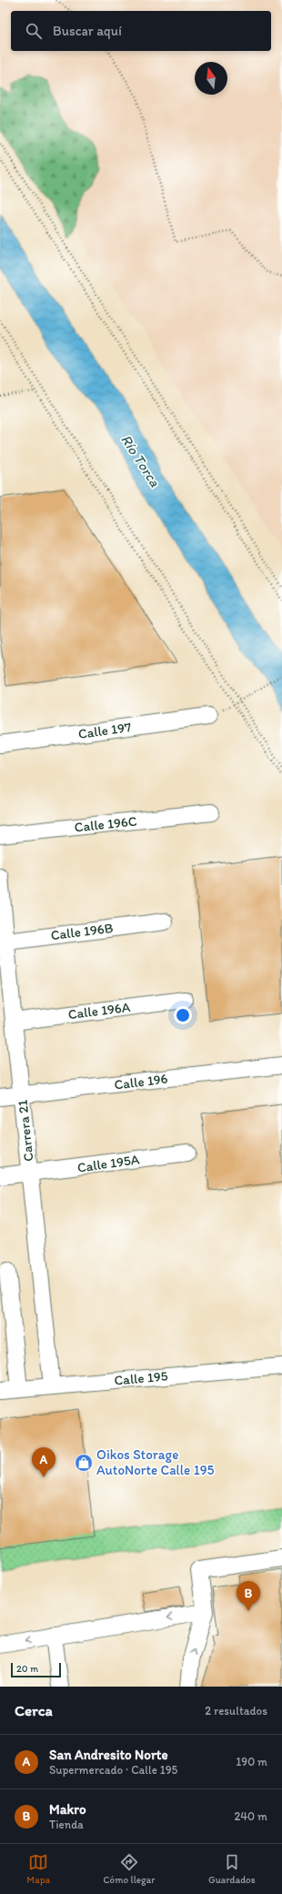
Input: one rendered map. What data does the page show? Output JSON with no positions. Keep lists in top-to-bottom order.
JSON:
{
  "streets": {
    "street": [
      "Calle 197",
      "Calle 196C",
      "Calle 196B",
      "Calle 196A",
      "Calle 196",
      "Carrera 21",
      "Calle 195A",
      "Calle 195"
    ]
  },
  "crossings": [
    ["Calle 196B", "Carrera 21"],
    ["Calle 196A", "Carrera 21"],
    ["Calle 196", "Carrera 21"],
    ["Carrera 21", "Calle 195A"],
    ["Carrera 21", "Calle 195"]
  ],
  "water": ["Río Torca"],
  "places": {
    "shop": ["Oikos Storage AutoNorte Calle 195"]
  },
  "scale_bar": "20 m",
  "north": "top",
  "page": {
    "search": "Buscar aquí",
    "pins": ["A", "B"],
    "scale": "20 m",
    "heading": ["Cerca", "2 resultados"],
    "list": [
      {
        "mark": "A",
        "name": "San Andresito Norte",
        "note": "Supermercado · Calle 195",
        "value": "190 m"
      },
      {
        "mark": "B",
        "name": "Makro",
        "note": "Tienda",
        "value": "240 m"
      }
    ],
    "nav": ["Mapa", "Cómo llegar", "Guardados"]
  }
}
